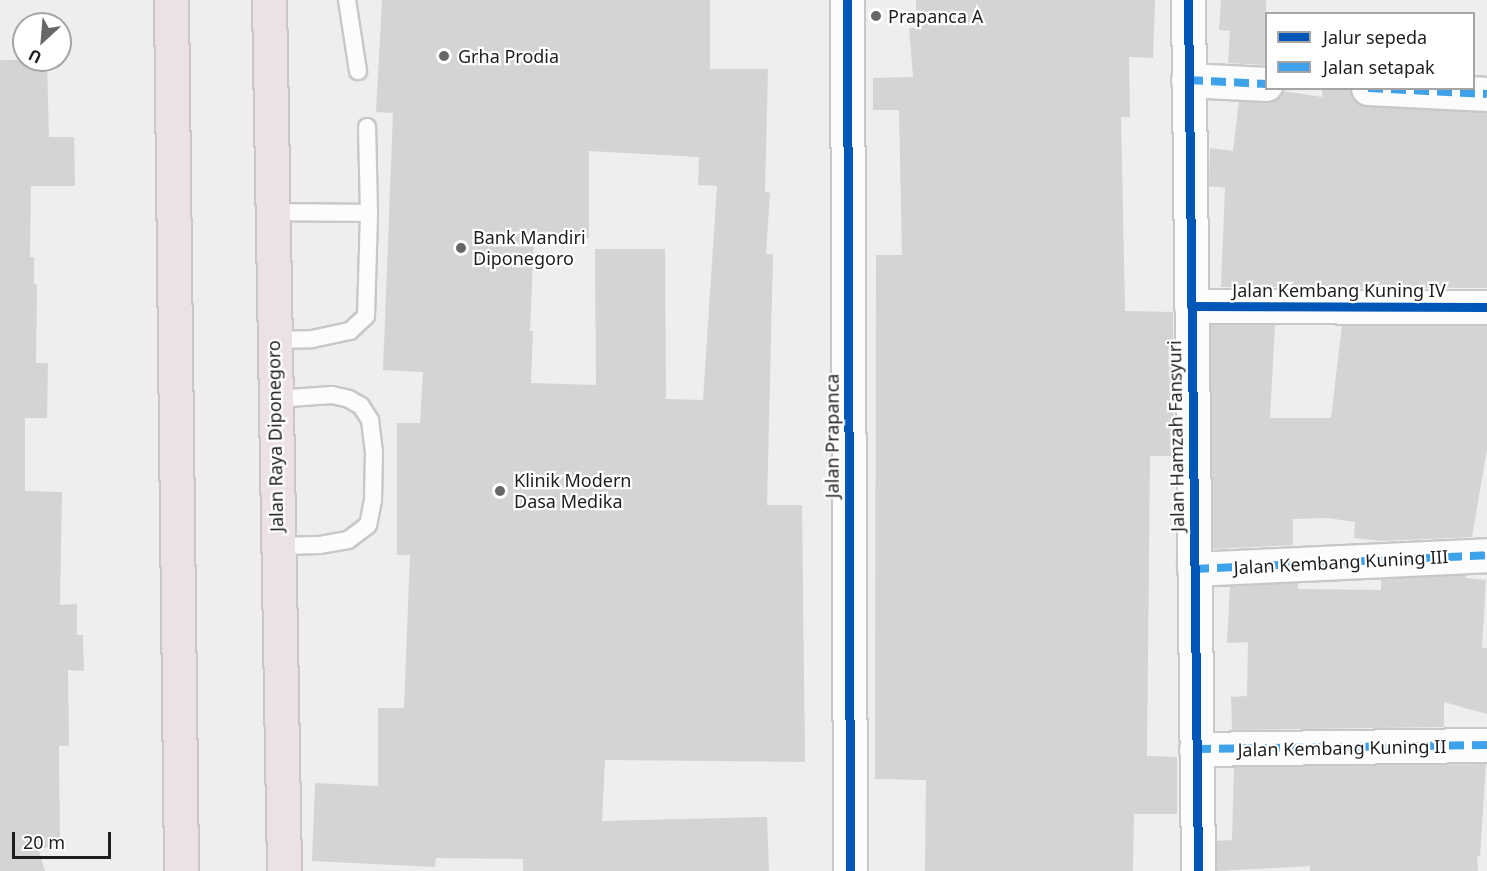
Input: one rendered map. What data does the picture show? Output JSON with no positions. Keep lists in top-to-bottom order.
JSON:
{
  "streets": {
    "highway": ["Jalan Raya Diponegoro"],
    "street": [
      "Jalan Kembang Kuning IV",
      "Jalan Prapanca",
      "Jalan Hamzah Fansyuri",
      "Jalan Kembang Kuning III",
      "Jalan Kembang Kuning II"
    ]
  },
  "crossings": [
    ["Jalan Kembang Kuning IV", "Jalan Hamzah Fansyuri"],
    ["Jalan Hamzah Fansyuri", "Jalan Kembang Kuning III"],
    ["Jalan Hamzah Fansyuri", "Jalan Kembang Kuning II"]
  ],
  "places": [
    "Prapanca A",
    "Grha Prodia",
    "Bank Mandiri Diponegoro",
    "Klinik Modern Dasa Medika"
  ],
  "legend": ["Jalur sepeda", "Jalan setapak"],
  "scale_bar": "20 m",
  "north": "bottom left"
}
